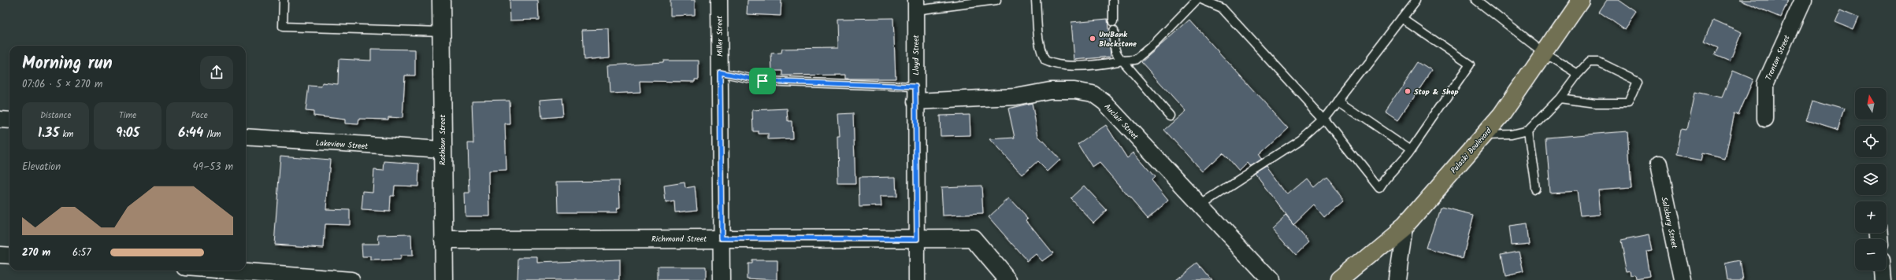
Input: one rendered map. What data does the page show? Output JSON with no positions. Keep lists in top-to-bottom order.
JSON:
{
  "streets": {
    "main road": ["Pulaski Boulevard"],
    "street": [
      "Miller Street",
      "Lloyd Street",
      "Trenton Street",
      "Auclair Street",
      "Rathbun Street",
      "Lakeview Street",
      "Salisbury Street",
      "Richmond Street"
    ]
  },
  "crossings": [
    ["Miller Street", "Richmond Street"],
    ["Lloyd Street", "Auclair Street"],
    ["Lloyd Street", "Richmond Street"],
    ["Rathbun Street", "Lakeview Street"],
    ["Rathbun Street", "Richmond Street"]
  ],
  "places": ["UniBank Blackstone", "Stop & Shop"],
  "north": "top",
  "page": {
    "heading": ["Morning run", "07:06 · 5 × 270 m"],
    "map_buttons": ["+", "−"],
    "stats": [
      ["Distance", "1.35 km"],
      ["Time", "9:05"],
      ["Pace", "6:44 /km"]
    ],
    "chart": ["Elevation", "49–53 m"],
    "list": [
      {
        "name": "270 m",
        "note": "6:57"
      }
    ]
  }
}
